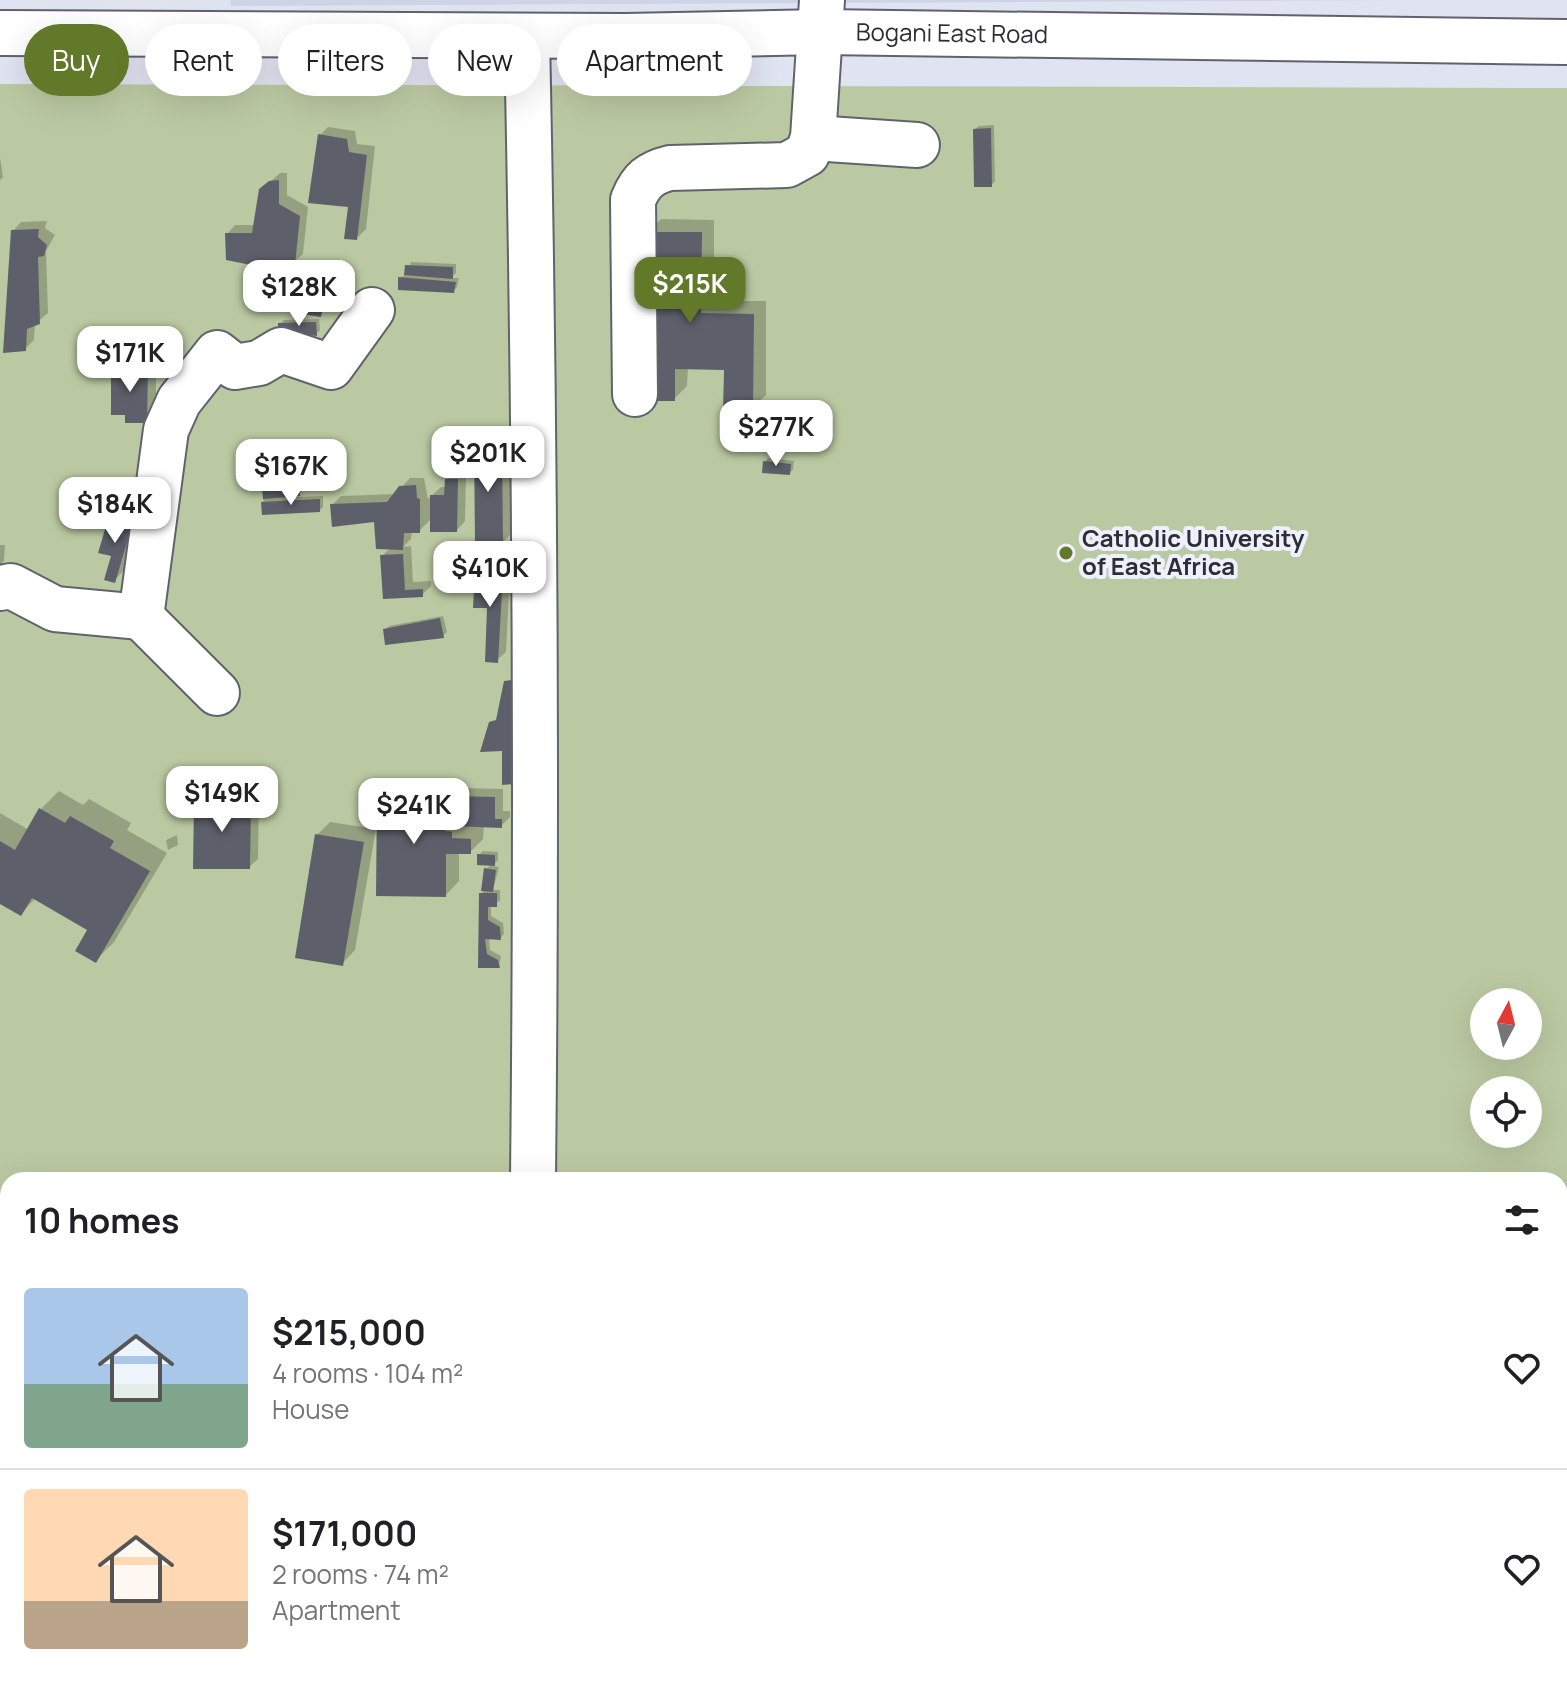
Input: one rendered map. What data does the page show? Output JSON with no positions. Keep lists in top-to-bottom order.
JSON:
{
  "streets": {
    "street": ["Bogani East Road"]
  },
  "places": ["Catholic University of East Africa"],
  "north": "top",
  "page": {
    "chip": [
      "Buy",
      "Rent",
      "Filters",
      "New",
      "Apartment"
    ],
    "price": [
      "$215K",
      "$128K",
      "$171K",
      "$277K",
      "$201K",
      "$167K",
      "$184K",
      "$410K",
      "$149K",
      "$241K"
    ],
    "heading": "10 homes",
    "list": [
      {
        "name": "$215,000",
        "note": "4 rooms · 104 m² · House"
      },
      {
        "name": "$171,000",
        "note": "2 rooms · 74 m² · Apartment"
      }
    ]
  }
}
